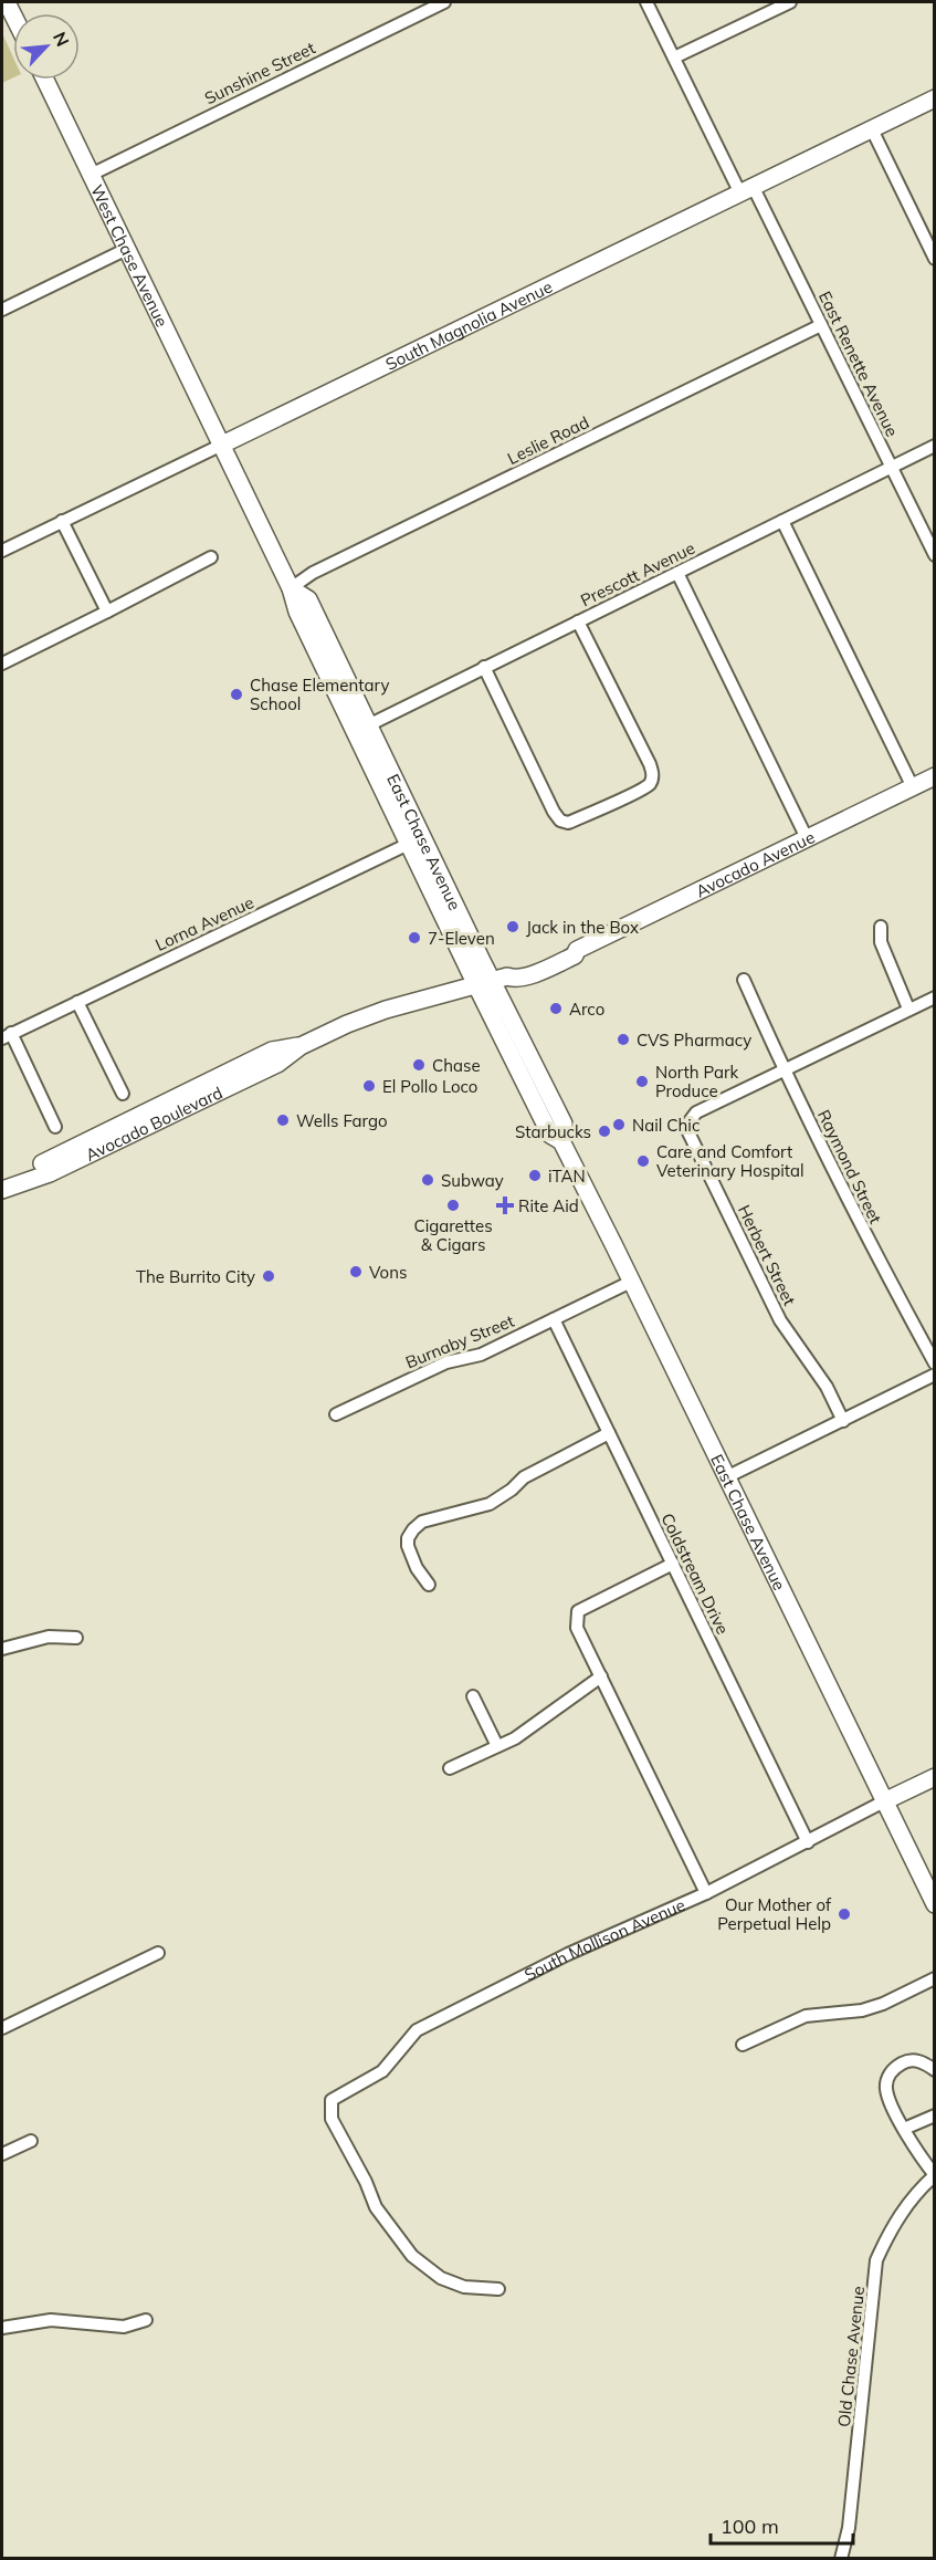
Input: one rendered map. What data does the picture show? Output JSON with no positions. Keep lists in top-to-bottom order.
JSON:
{
  "streets": {
    "main road": [
      "West Chase Avenue",
      "South Magnolia Avenue",
      "East Chase Avenue",
      "Avocado Avenue",
      "Avocado Boulevard",
      "South Mollison Avenue"
    ],
    "street": [
      "Sunshine Street",
      "East Renette Avenue",
      "Leslie Road",
      "Prescott Avenue",
      "Lorna Avenue",
      "Raymond Street",
      "Herbert Street",
      "Burnaby Street",
      "Coldstream Drive",
      "Old Chase Avenue"
    ]
  },
  "crossings": [
    ["Sunshine Street", "West Chase Avenue"],
    ["West Chase Avenue", "South Magnolia Avenue"],
    ["West Chase Avenue", "East Chase Avenue"],
    ["South Magnolia Avenue", "East Renette Avenue"],
    ["South Magnolia Avenue", "East Chase Avenue"],
    ["East Renette Avenue", "Leslie Road"],
    ["East Renette Avenue", "Prescott Avenue"],
    ["Leslie Road", "East Chase Avenue"],
    ["Prescott Avenue", "East Chase Avenue"],
    ["East Chase Avenue", "Avocado Avenue"],
    ["East Chase Avenue", "Lorna Avenue"],
    ["East Chase Avenue", "Avocado Boulevard"],
    ["East Chase Avenue", "Burnaby Street"],
    ["East Chase Avenue", "South Mollison Avenue"],
    ["Avocado Avenue", "Avocado Boulevard"],
    ["Raymond Street", "Herbert Street"],
    ["Burnaby Street", "Coldstream Drive"],
    ["Coldstream Drive", "South Mollison Avenue"]
  ],
  "places": {
    "other": [
      "Chase Elementary School",
      "Jack in the Box",
      "7-Eleven",
      "Arco",
      "CVS Pharmacy",
      "Chase",
      "North Park Produce",
      "El Pollo Loco",
      "Wells Fargo",
      "Nail Chic",
      "Starbucks",
      "Care and Comfort Veterinary Hospital",
      "iTAN",
      "Subway",
      "Cigarettes & Cigars",
      "Vons",
      "The Burrito City",
      "Our Mother of Perpetual Help"
    ],
    "health": ["Rite Aid"]
  },
  "scale_bar": "100 m",
  "north": "top right"
}
